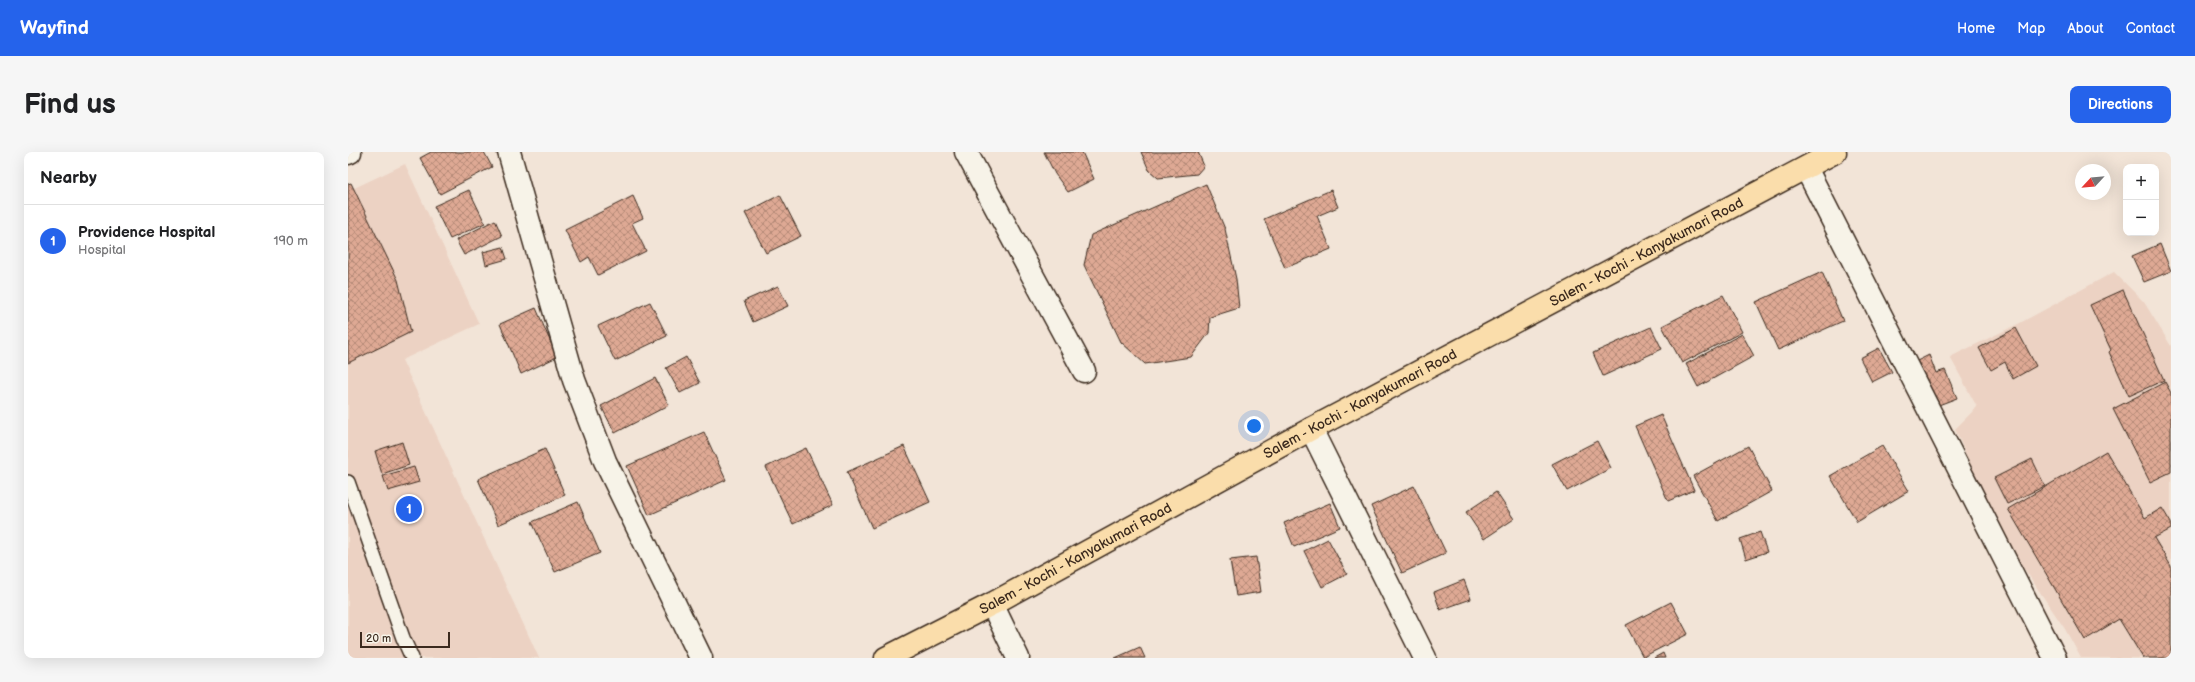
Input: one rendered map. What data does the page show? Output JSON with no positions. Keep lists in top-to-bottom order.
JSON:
{
  "streets": {
    "highway": ["Salem - Kochi - Kanyakumari Road"]
  },
  "scale_bar": "20 m",
  "north": "bottom left",
  "page": {
    "header": "Wayfind",
    "nav": [
      "Home",
      "Map",
      "About",
      "Contact"
    ],
    "buttons": "Directions",
    "title": "Find us",
    "heading": "Nearby",
    "map_buttons": ["+", "−"],
    "list": [
      {
        "mark": "1",
        "name": "Providence Hospital",
        "note": "Hospital",
        "value": "190 m"
      }
    ],
    "pins": "1",
    "scale": "20 m"
  }
}
